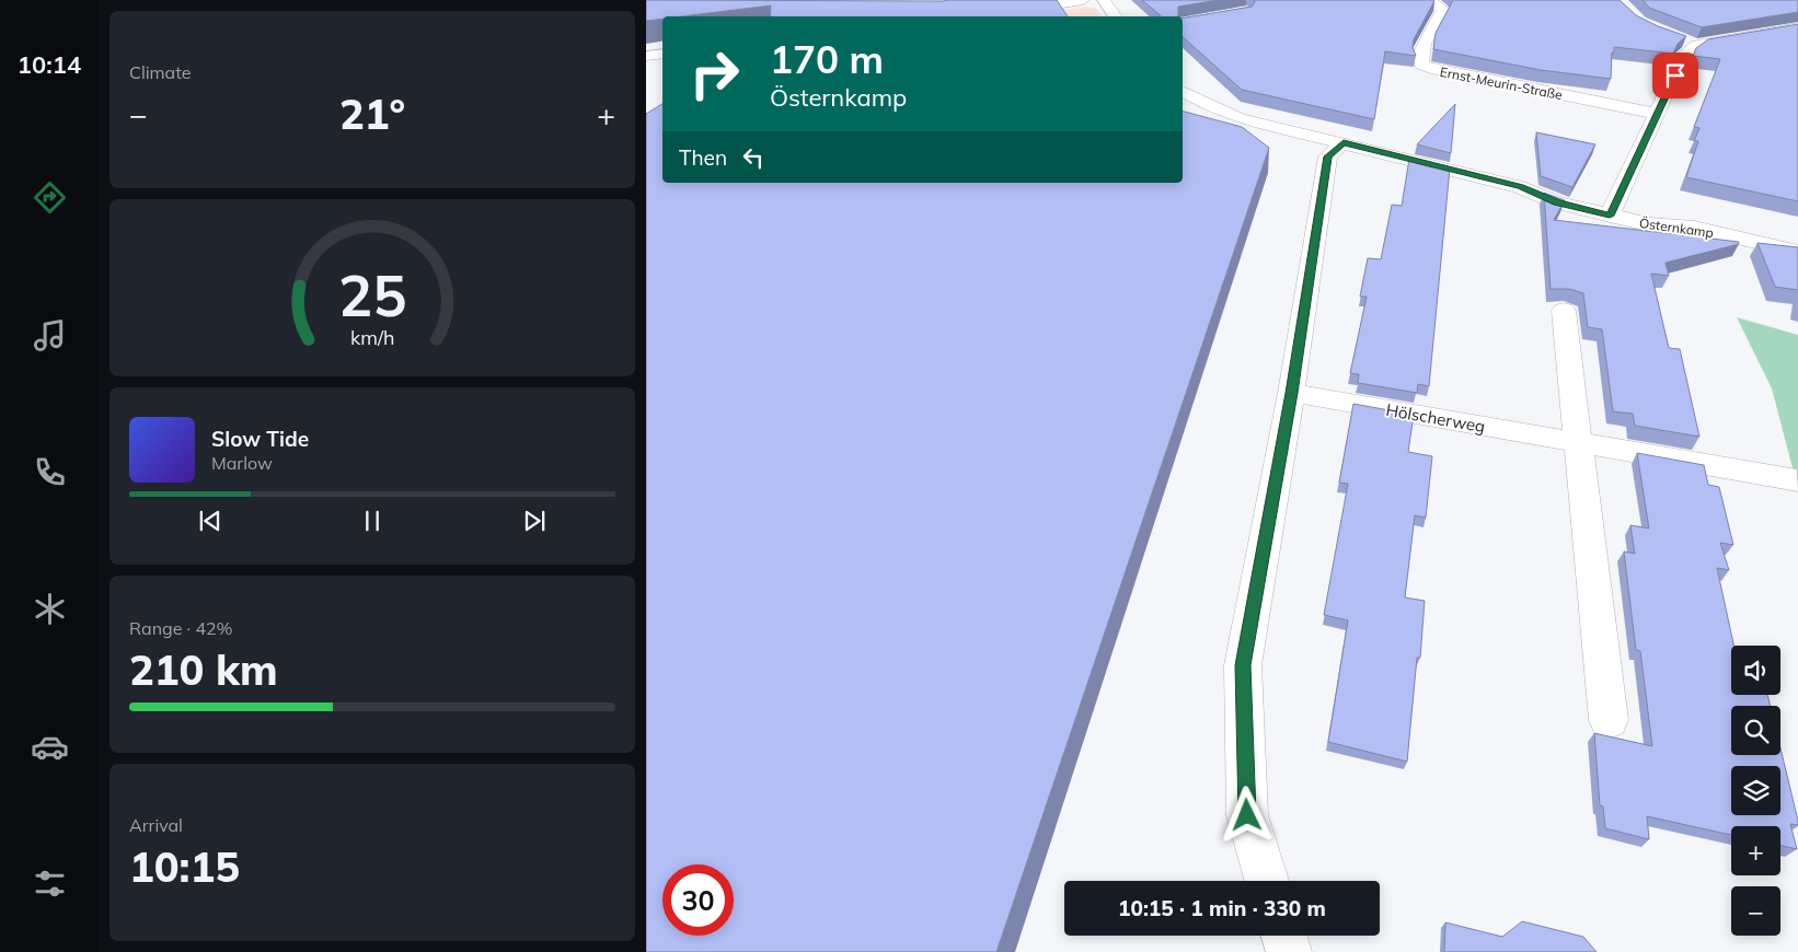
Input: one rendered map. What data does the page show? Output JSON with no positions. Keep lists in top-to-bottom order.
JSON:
{
  "streets": {
    "street": ["Ernst-Meurin-Straße", "Östernkamp", "Hölscherweg"]
  },
  "page": {
    "tabs": "10:14",
    "tile": [
      "Climate",
      ["Range · 42%", "210 km"],
      ["Arrival", "10:15"]
    ],
    "turn": ["170 m", "Östernkamp"],
    "heat": ["−", "21°", "+"],
    "then": "Then",
    "song": ["Slow Tide", "Marlow"],
    "map_buttons": ["+", "−"],
    "limit": "30",
    "trip": "10:15 · 1 min · 330 m",
    "gauge": ["25", "km/h"]
  }
}
